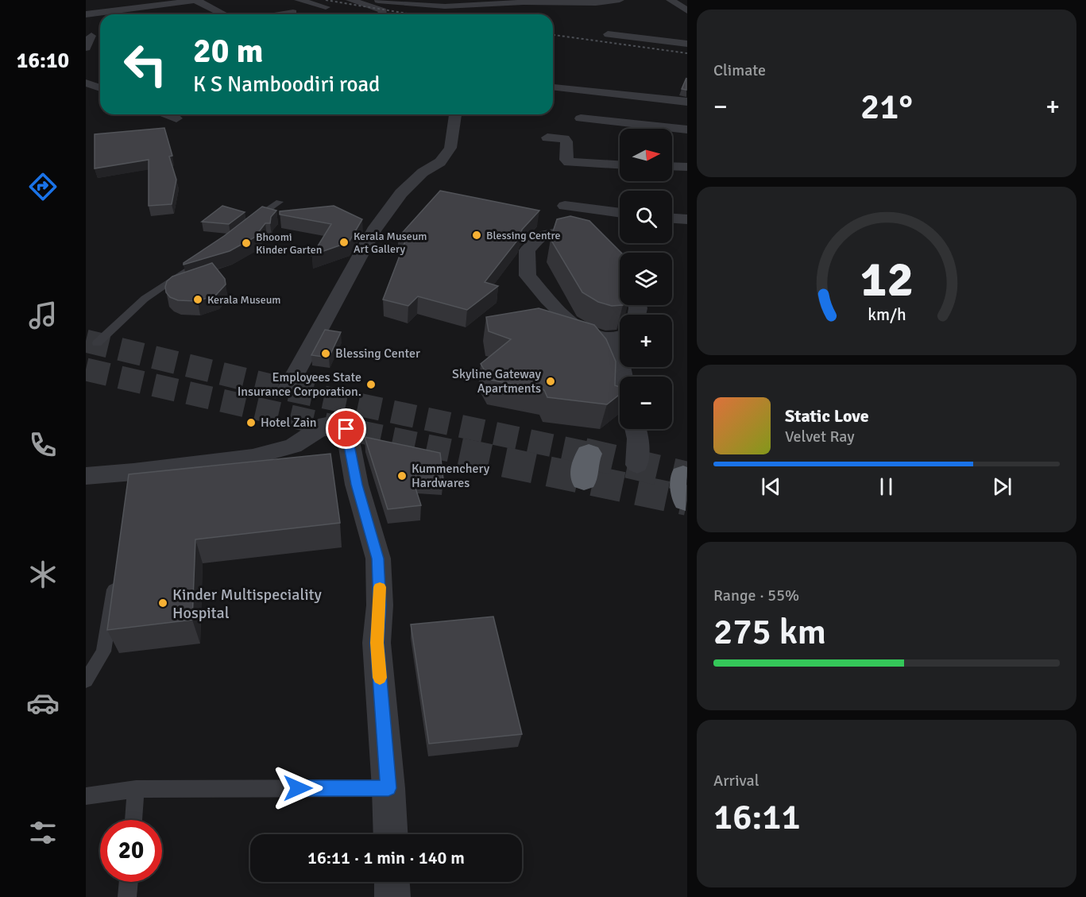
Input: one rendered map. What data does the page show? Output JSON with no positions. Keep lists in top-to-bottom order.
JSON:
{
  "places": [
    "Blessing Centre",
    "Kerala Museum Art Gallery",
    "Bhoomi Kinder Garten",
    "Kerala Museum",
    "Blessing Center",
    "Skyline Gateway Apartments",
    "Employees State Insurance Corporation.",
    "Hotel Zain",
    "Kummenchery Hardwares",
    "Kinder Multispeciality Hospital"
  ],
  "north": "right",
  "page": {
    "tabs": "16:10",
    "tile": [
      "Climate",
      ["Range · 55%", "275 km"],
      ["Arrival", "16:11"]
    ],
    "turn": ["20 m", "K S Namboodiri road"],
    "heat": ["−", "21°", "+"],
    "map_buttons": ["+", "−"],
    "song": ["Static Love", "Velvet Ray"],
    "limit": "20",
    "trip": "16:11 · 1 min · 140 m",
    "gauge": ["12", "km/h"]
  }
}
